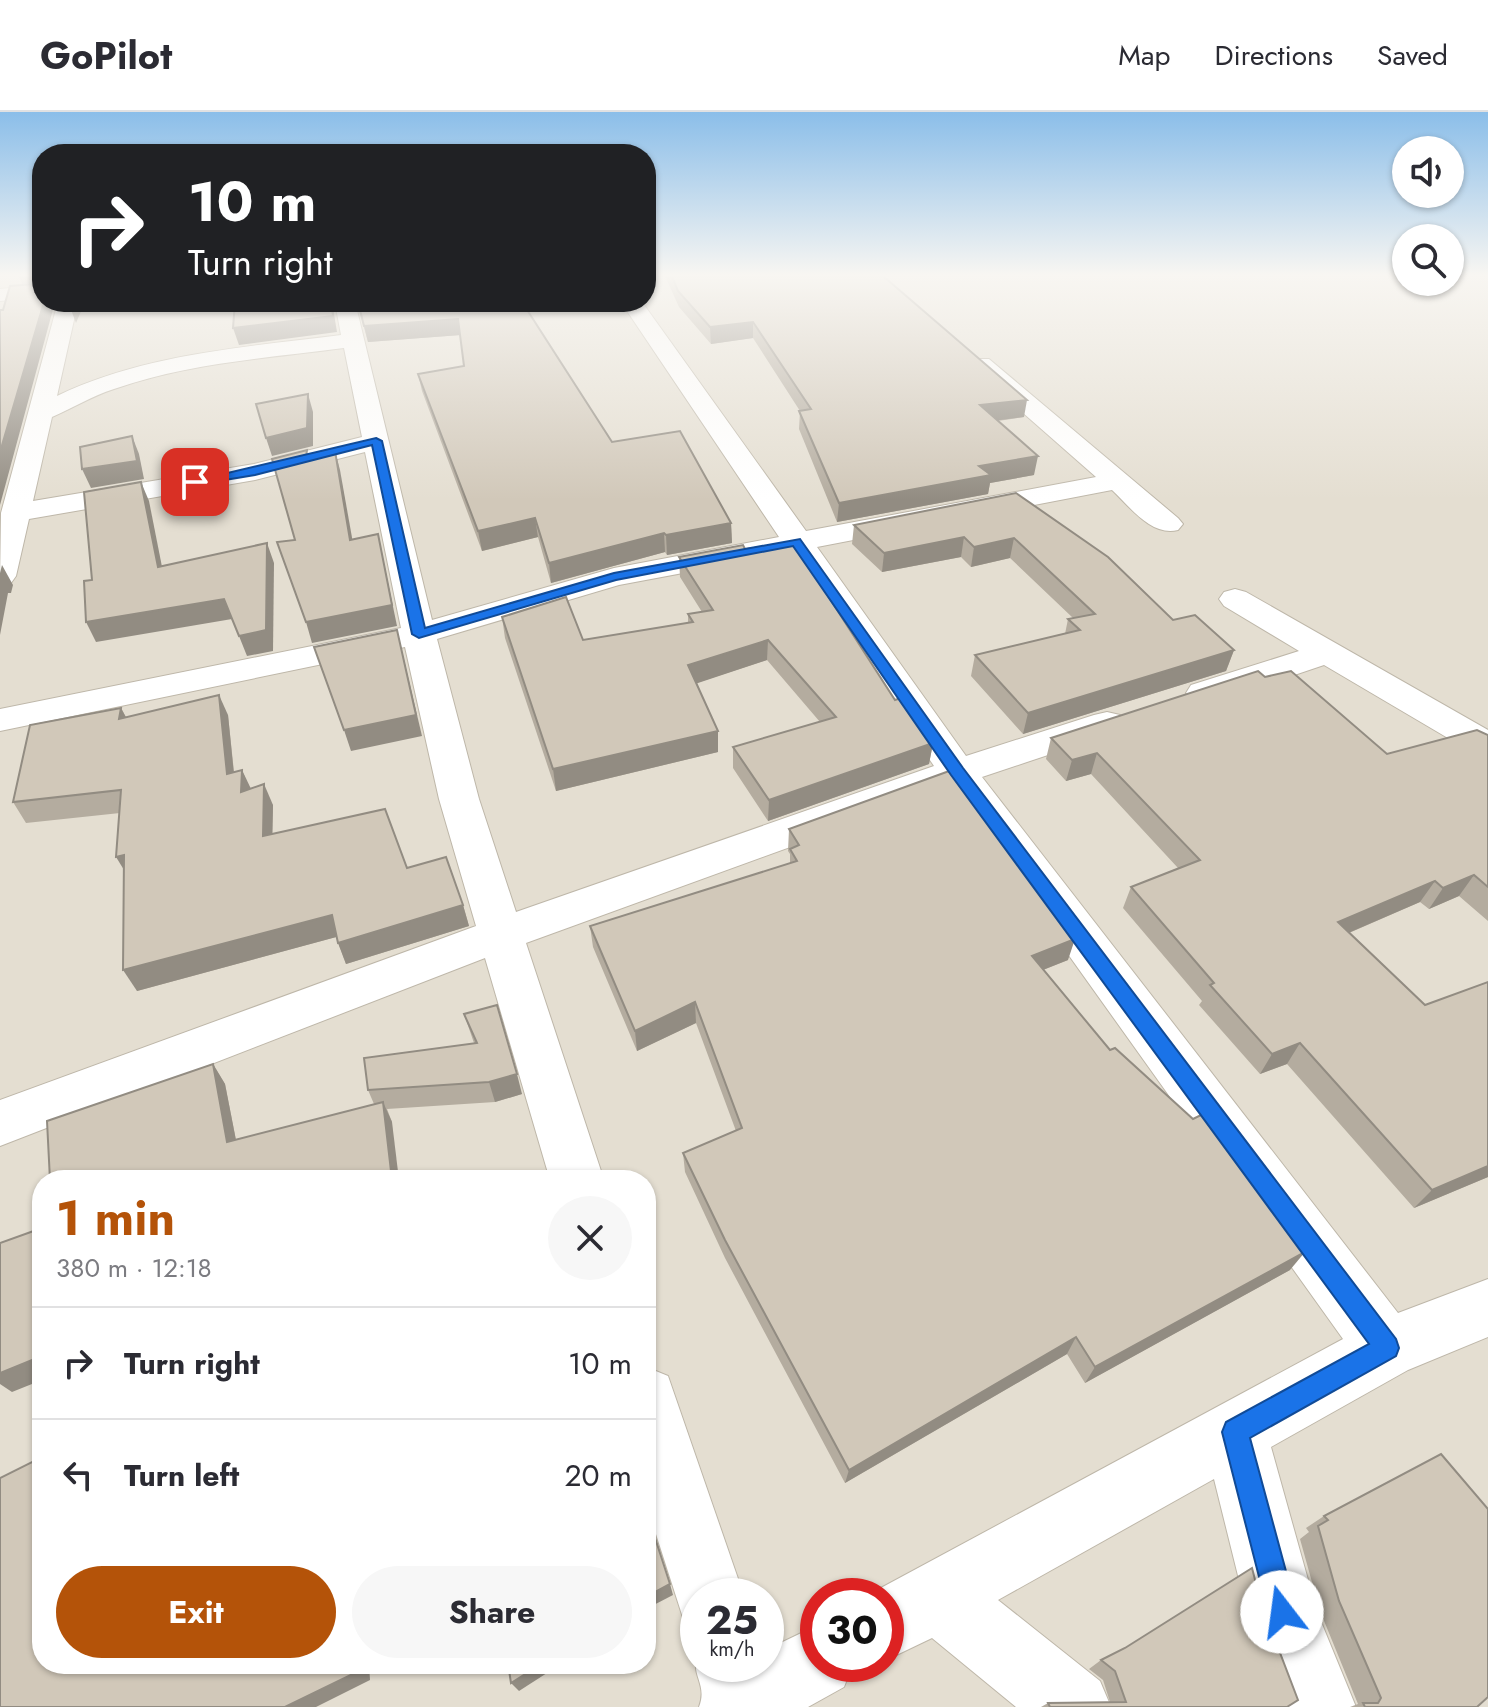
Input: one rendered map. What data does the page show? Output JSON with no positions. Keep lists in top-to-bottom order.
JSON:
{
  "page": {
    "header": "GoPilot",
    "nav": ["Map", "Directions", "Saved"],
    "turn": ["10 m", "Turn right"],
    "heading": ["1 min", "380 m · 12:18"],
    "list": [
      {
        "name": "Turn right",
        "value": "10 m"
      },
      {
        "name": "Turn left",
        "value": "20 m"
      }
    ],
    "buttons": ["Exit", "Share"],
    "speed": "25 km/h",
    "limit": "30"
  }
}
